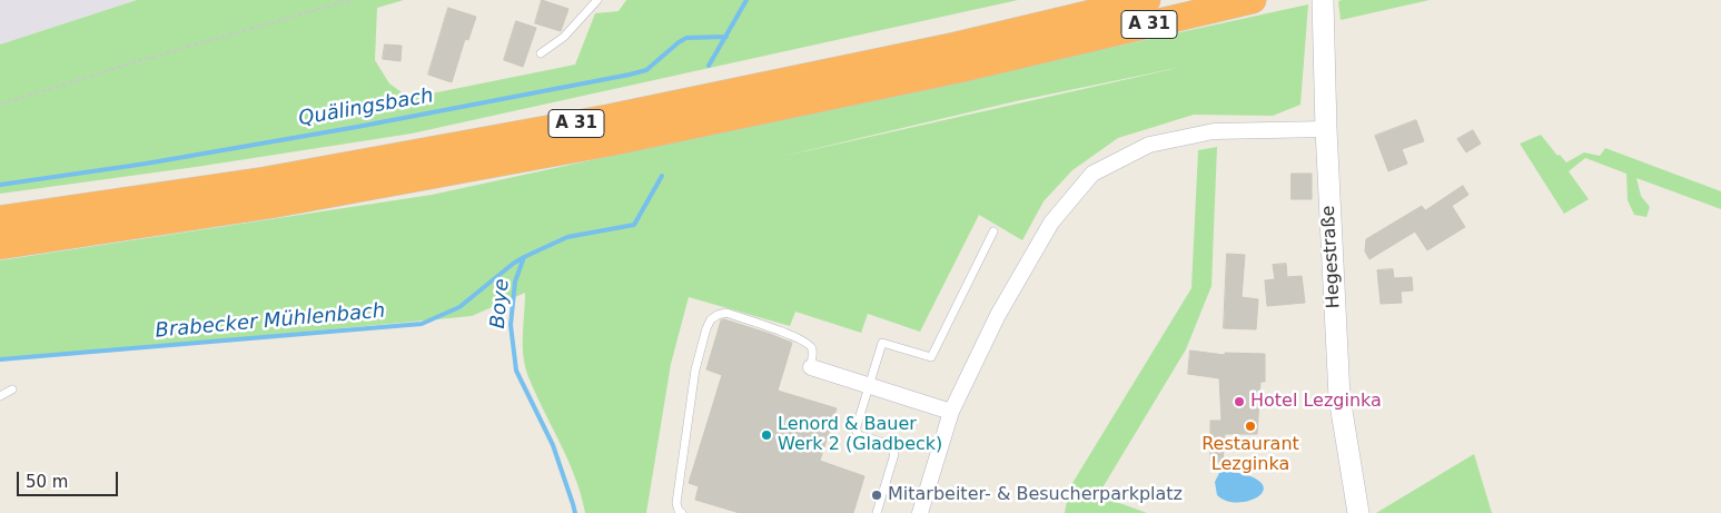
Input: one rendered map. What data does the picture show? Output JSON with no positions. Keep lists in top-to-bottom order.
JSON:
{
  "streets": {
    "highway": ["A 31"],
    "street": ["Hegestraße"]
  },
  "water": ["Quälingsbach", "Boye", "Brabecker Mühlenbach"],
  "places": [
    "Hotel Lezginka",
    "Restaurant Lezginka",
    "Lenord & Bauer Werk 2 (Gladbeck)",
    "Mitarbeiter- & Besucherparkplatz"
  ],
  "scale_bar": "50 m"
}
